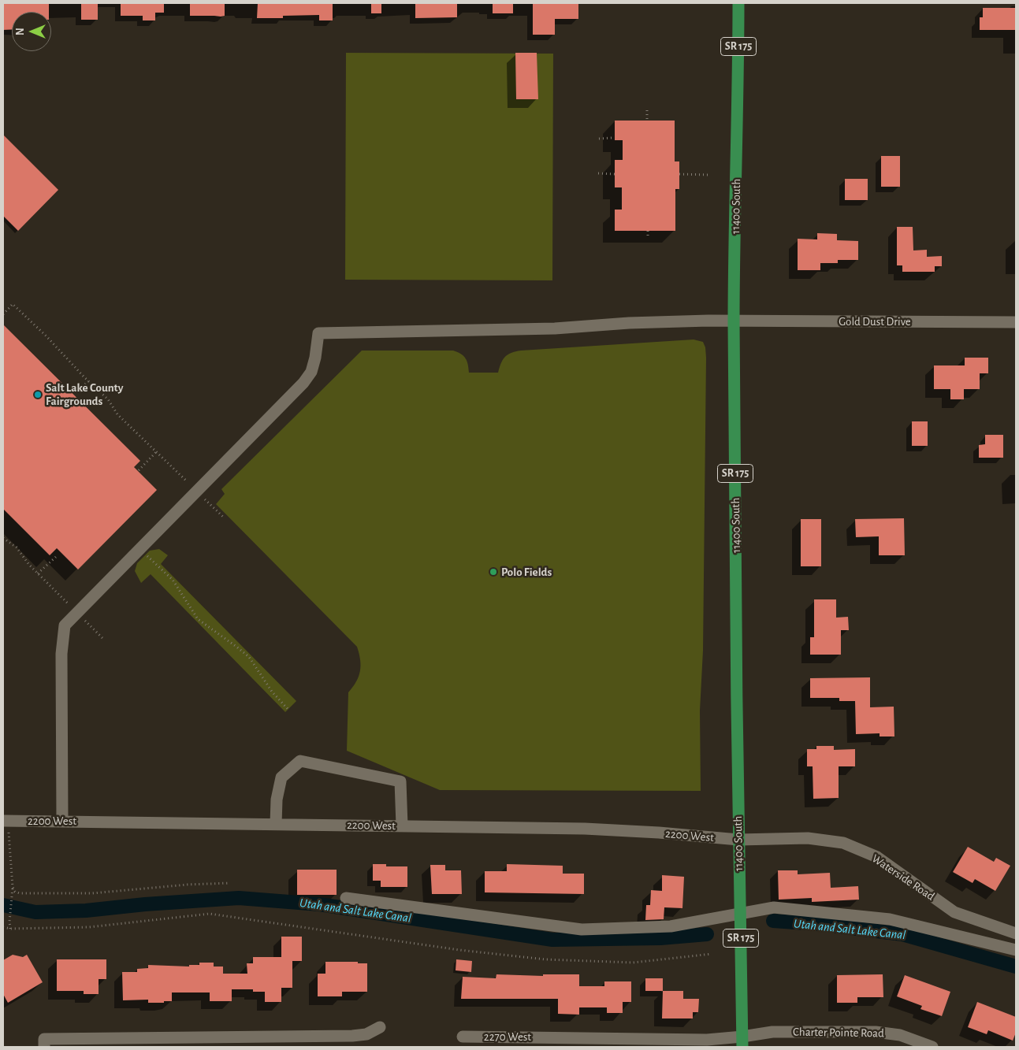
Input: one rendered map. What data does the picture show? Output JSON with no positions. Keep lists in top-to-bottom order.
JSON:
{
  "streets": {
    "main road": ["SR 175", "11400 South"],
    "street": [
      "Gold Dust Drive",
      "2200 West",
      "Waterside Road",
      "Charter Pointe Road",
      "2270 West"
    ]
  },
  "crossings": [
    ["11400 South", "Gold Dust Drive"],
    ["11400 South", "2200 West"],
    ["11400 South", "Waterside Road"],
    ["11400 South", "Charter Pointe Road"],
    ["11400 South", "2270 West"],
    ["Gold Dust Drive", "2200 West"],
    ["2200 West", "Waterside Road"],
    ["Charter Pointe Road", "2270 West"]
  ],
  "water": ["Utah and Salt Lake Canal"],
  "places": ["Salt Lake County Fairgrounds", "Polo Fields"],
  "north": "left"
}
